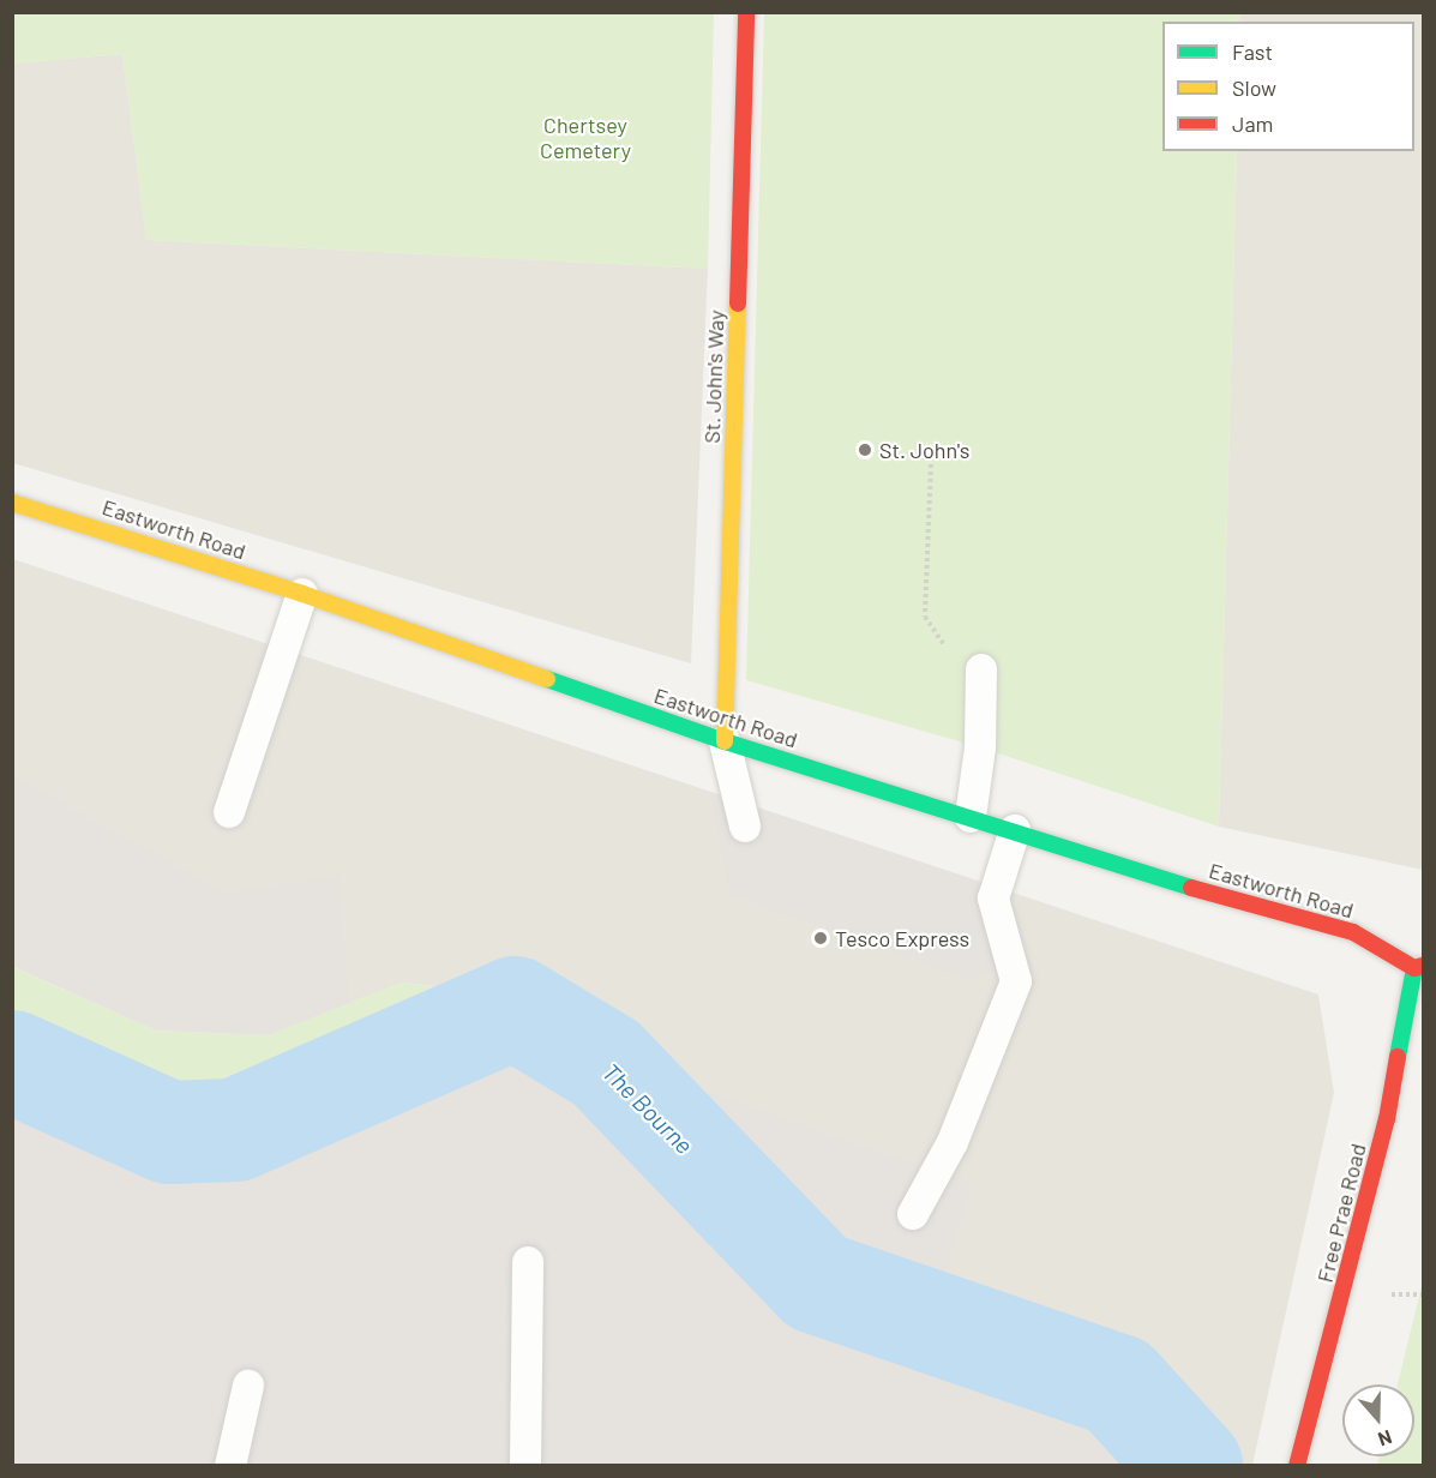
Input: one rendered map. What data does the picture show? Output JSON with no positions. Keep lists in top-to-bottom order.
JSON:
{
  "streets": {
    "main road": ["St. John's Way", "Eastworth Road", "Free Prae Road"]
  },
  "crossings": [
    ["St. John's Way", "Eastworth Road"],
    ["Eastworth Road", "Free Prae Road"]
  ],
  "water": ["The Bourne"],
  "parks": ["Chertsey Cemetery"],
  "places": ["St. John's", "Tesco Express"],
  "legend": ["Fast", "Slow", "Jam"],
  "north": "bottom"
}
